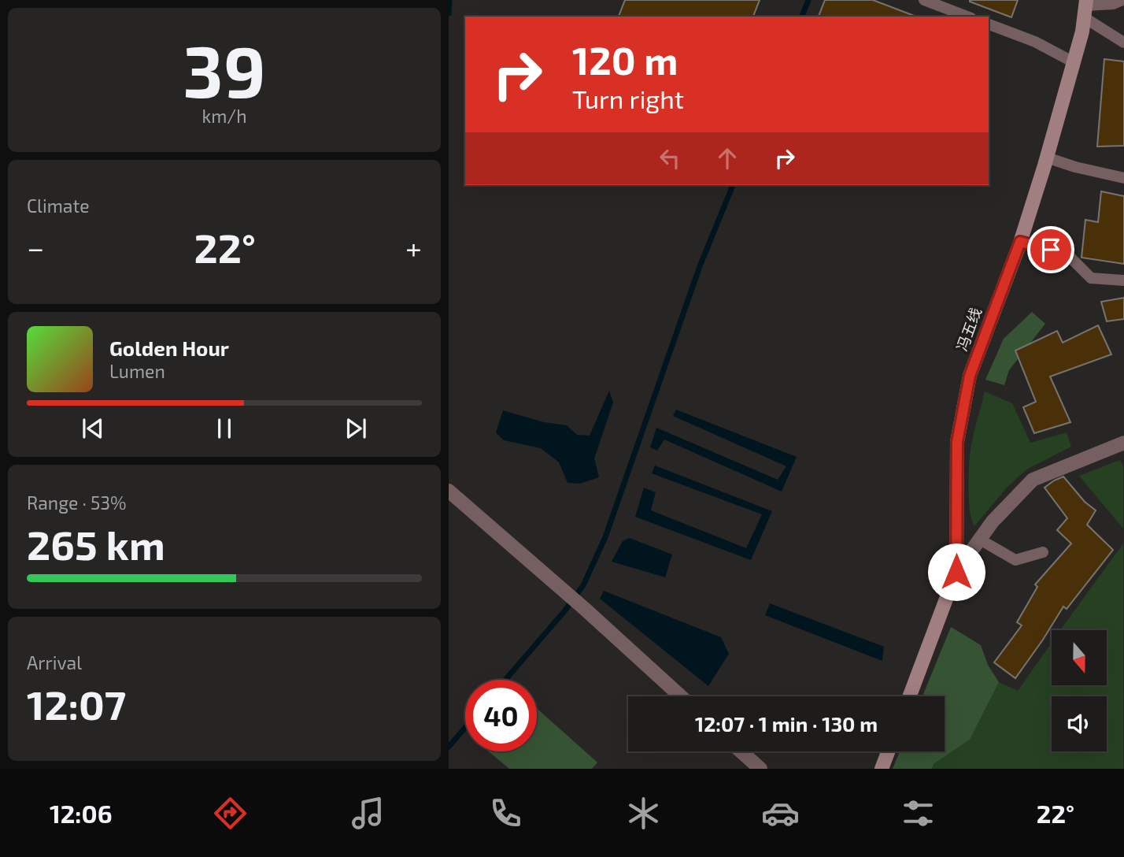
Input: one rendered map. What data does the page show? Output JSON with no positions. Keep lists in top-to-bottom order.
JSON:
{
  "streets": {
    "street": ["冯五线"]
  },
  "north": "bottom",
  "page": {
    "tile": [
      ["39", "km/h"],
      "Climate",
      ["Range · 53%", "265 km"],
      ["Arrival", "12:07"]
    ],
    "turn": ["120 m", "Turn right"],
    "heat": ["−", "22°", "+"],
    "song": ["Golden Hour", "Lumen"],
    "limit": "40",
    "trip": "12:07 · 1 min · 130 m",
    "tabs": ["12:06", "22°"]
  }
}
